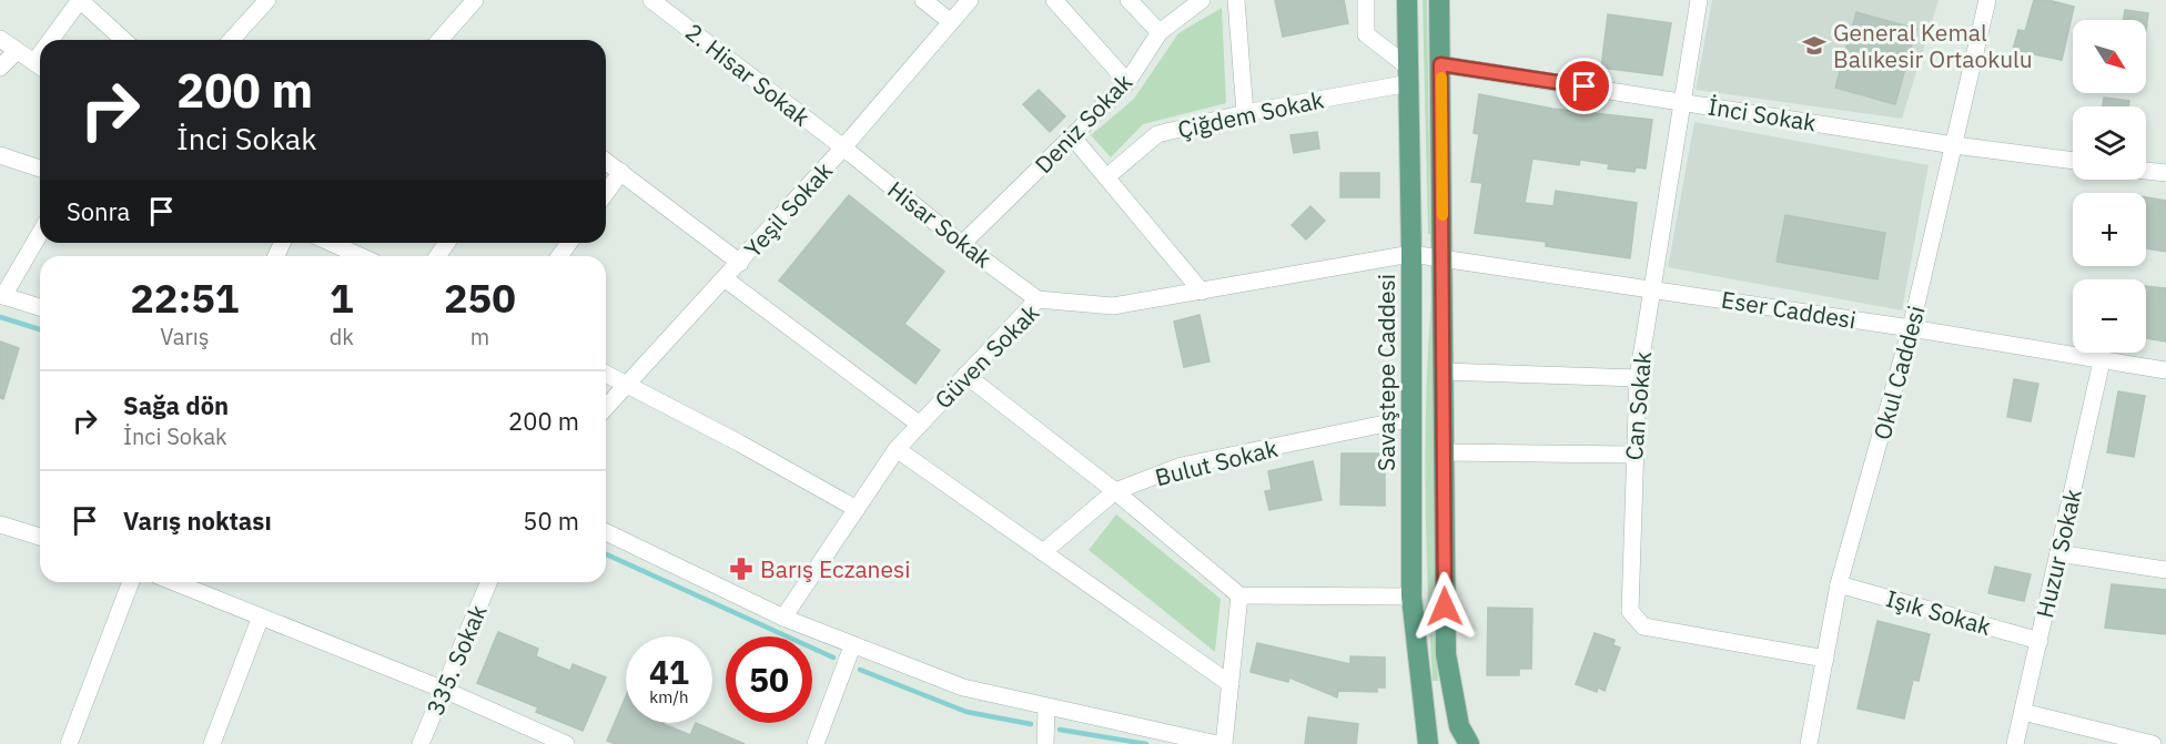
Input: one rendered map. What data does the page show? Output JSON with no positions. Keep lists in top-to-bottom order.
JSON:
{
  "streets": {
    "main road": ["Savaştepe Caddesi"],
    "street": [
      "2. Hisar Sokak",
      "Çiğdem Sokak",
      "İnci Sokak",
      "Deniz Sokak",
      "Yeşil Sokak",
      "Hisar Sokak",
      "Eser Caddesi",
      "Güven Sokak",
      "Okul Caddesi",
      "Can Sokak",
      "Bulut Sokak",
      "Huzur Sokak",
      "Işık Sokak",
      "335. Sokak"
    ]
  },
  "crossings": [
    ["2. Hisar Sokak", "Yeşil Sokak"],
    ["2. Hisar Sokak", "Hisar Sokak"],
    ["Çiğdem Sokak", "Savaştepe Caddesi"],
    ["İnci Sokak", "Okul Caddesi"],
    ["İnci Sokak", "Can Sokak"],
    ["Deniz Sokak", "Hisar Sokak"],
    ["Yeşil Sokak", "Hisar Sokak"],
    ["Hisar Sokak", "Güven Sokak"],
    ["Eser Caddesi", "Güven Sokak"],
    ["Eser Caddesi", "Savaştepe Caddesi"],
    ["Eser Caddesi", "Okul Caddesi"],
    ["Eser Caddesi", "Can Sokak"],
    ["Eser Caddesi", "Huzur Sokak"],
    ["Güven Sokak", "Savaştepe Caddesi"],
    ["Savaştepe Caddesi", "Bulut Sokak"],
    ["Okul Caddesi", "Can Sokak"],
    ["Okul Caddesi", "Işık Sokak"],
    ["Huzur Sokak", "Işık Sokak"]
  ],
  "places": {
    "school or university": ["General Kemal Balıkesir Ortaokulu"],
    "pharmacy": ["Barış Eczanesi"]
  },
  "north": "bottom right",
  "page": {
    "map_buttons": ["+", "−"],
    "turn": ["200 m", "İnci Sokak"],
    "then": "Sonra",
    "eta": [
      "22:51",
      "Varış",
      "1",
      "dk",
      "250",
      "m"
    ],
    "list": [
      {
        "name": "Sağa dön",
        "note": "İnci Sokak",
        "value": "200 m"
      },
      {
        "name": "Varış noktası",
        "value": "50 m"
      }
    ],
    "speed": "41 km/h",
    "limit": "50"
  }
}
